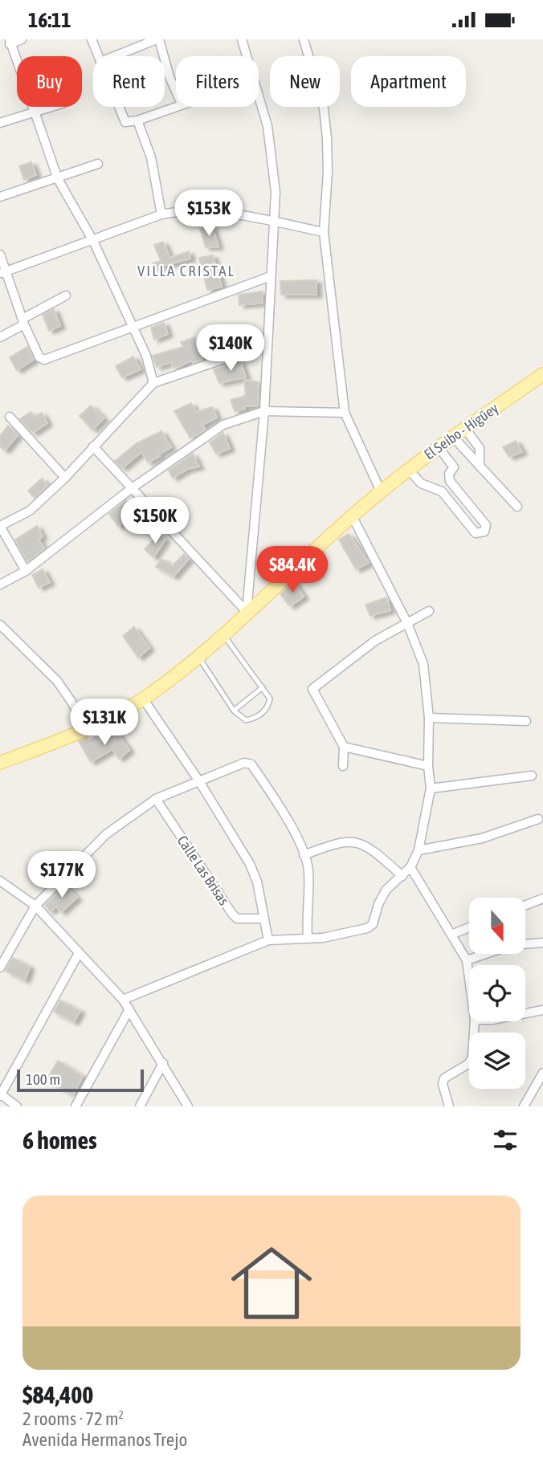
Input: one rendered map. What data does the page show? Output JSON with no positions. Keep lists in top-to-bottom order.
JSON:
{
  "streets": {
    "main road": ["El Seibo - Higüey"],
    "street": ["Calle Las Brisas"]
  },
  "districts": ["VILLA CRISTAL"],
  "scale_bar": "100 m",
  "north": "bottom",
  "page": {
    "status": "16:11",
    "chip": [
      "Buy",
      "Rent",
      "Filters",
      "New",
      "Apartment"
    ],
    "price": [
      "$153K",
      "$140K",
      "$150K",
      "$84.4K",
      "$131K",
      "$177K"
    ],
    "scale": "100 m",
    "heading": "6 homes",
    "list": [
      {
        "name": "$84,400",
        "note": "2 rooms · 72 m² · Avenida Hermanos Trejo"
      }
    ]
  }
}
